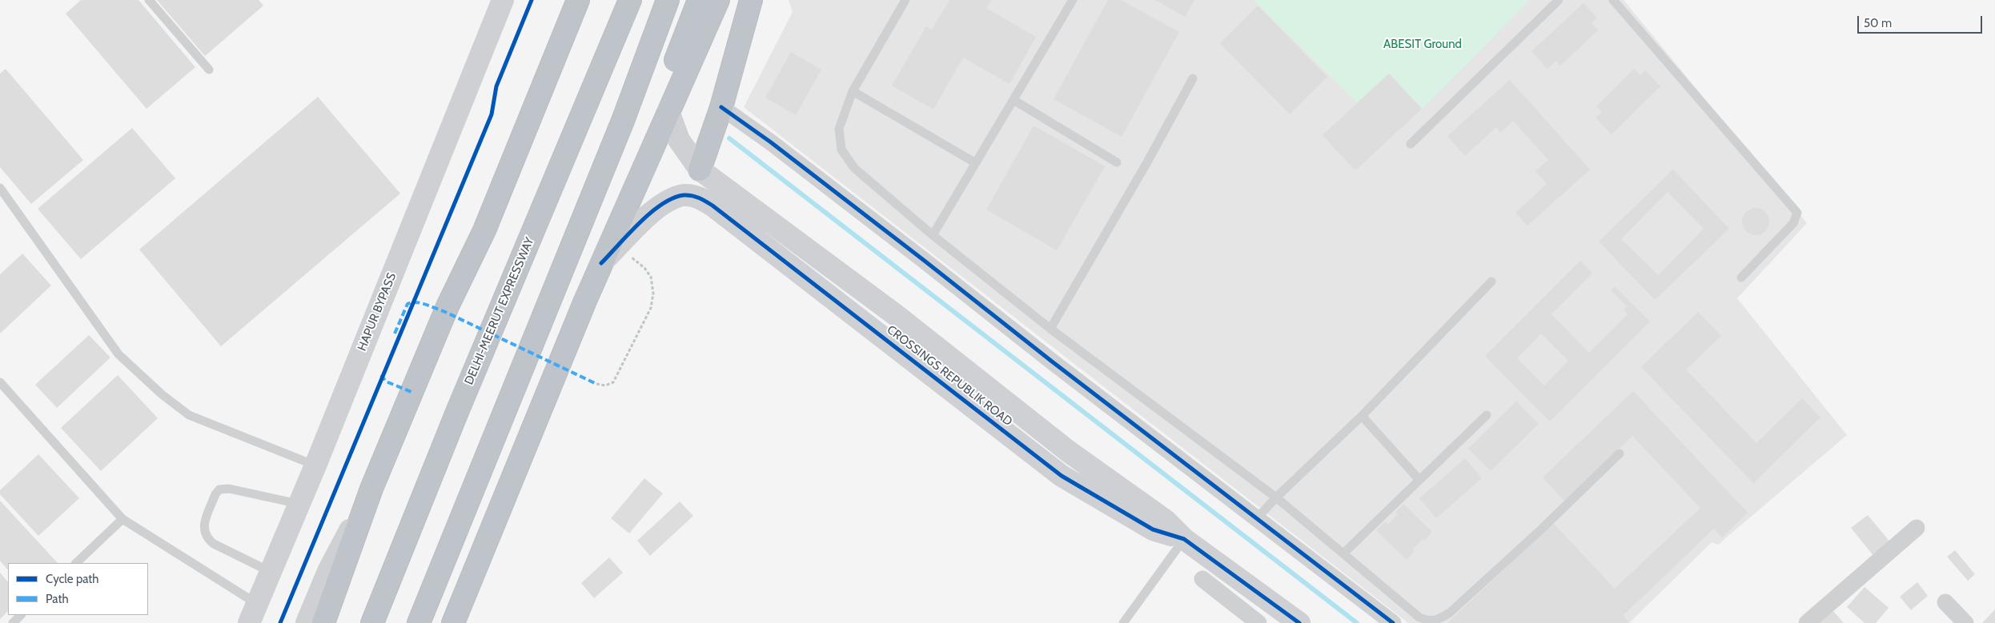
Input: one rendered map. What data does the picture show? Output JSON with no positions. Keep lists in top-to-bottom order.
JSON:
{
  "streets": {
    "highway": ["DELHI-MEERUT EXPRESSWAY"],
    "street": ["HAPUR BYPASS", "CROSSINGS REPUBLIK ROAD"]
  },
  "parks": ["ABESIT Ground"],
  "legend": ["Cycle path", "Path"],
  "scale_bar": "50 m"
}
